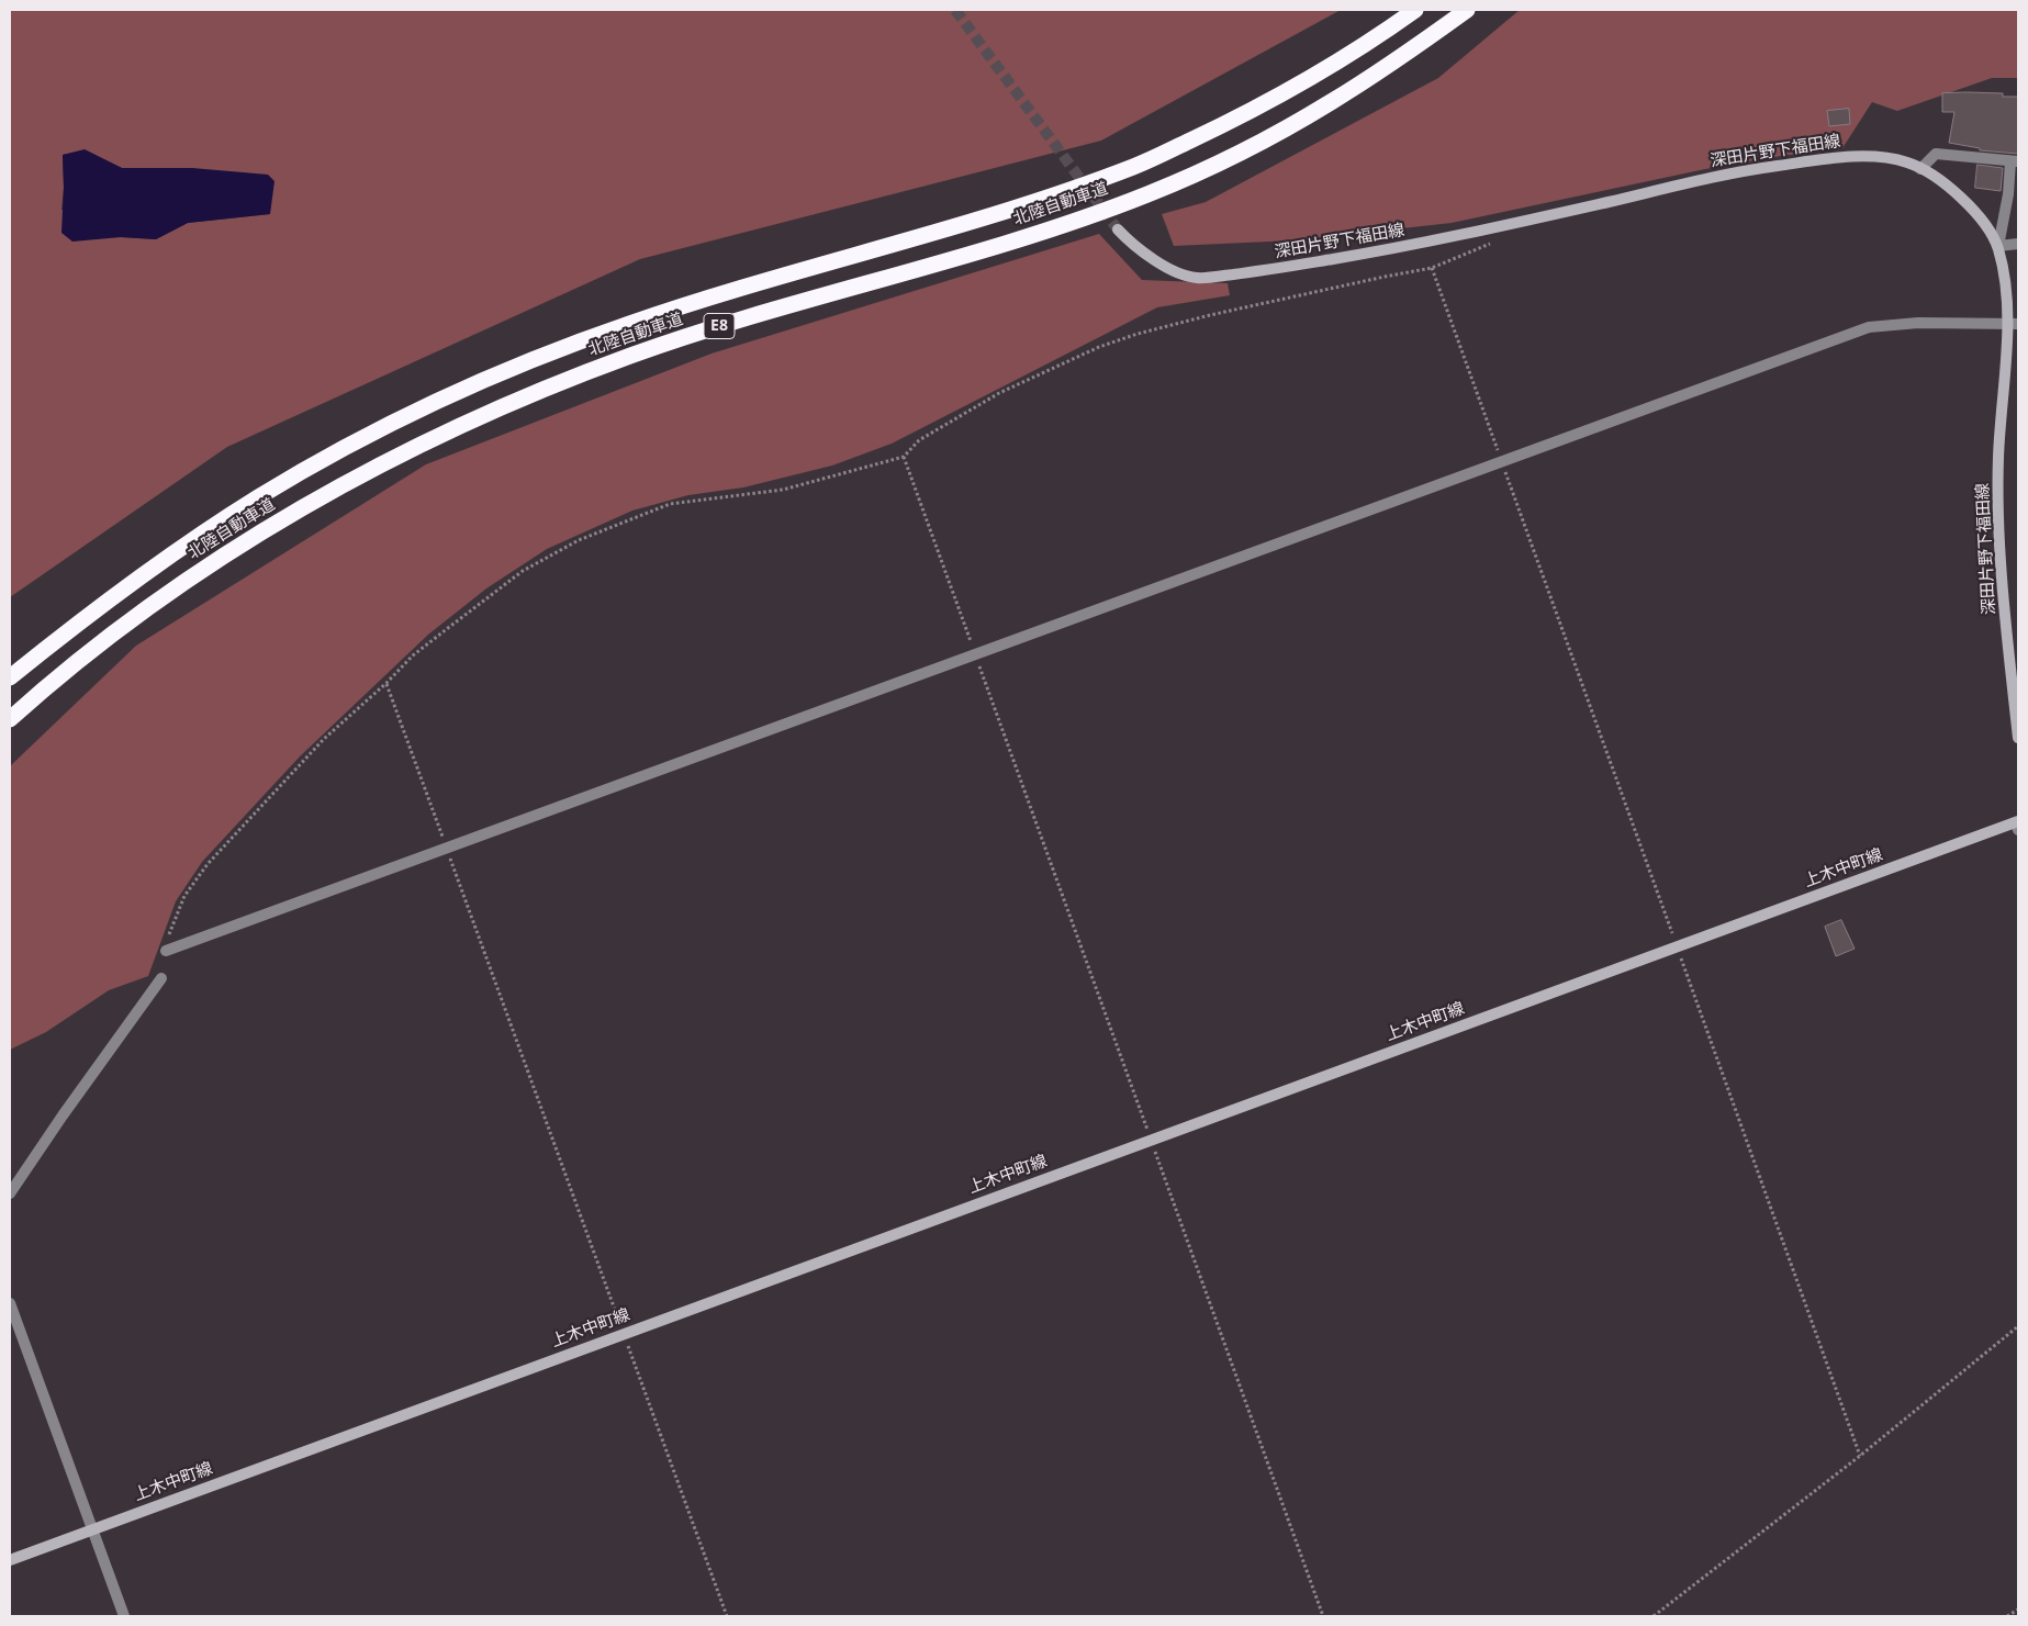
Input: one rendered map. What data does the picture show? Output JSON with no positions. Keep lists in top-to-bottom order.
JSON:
{
  "streets": {
    "highway": ["北陸自動車道", "E8"],
    "main road": ["深田片野下福田線", "上木中町線"]
  }
}
